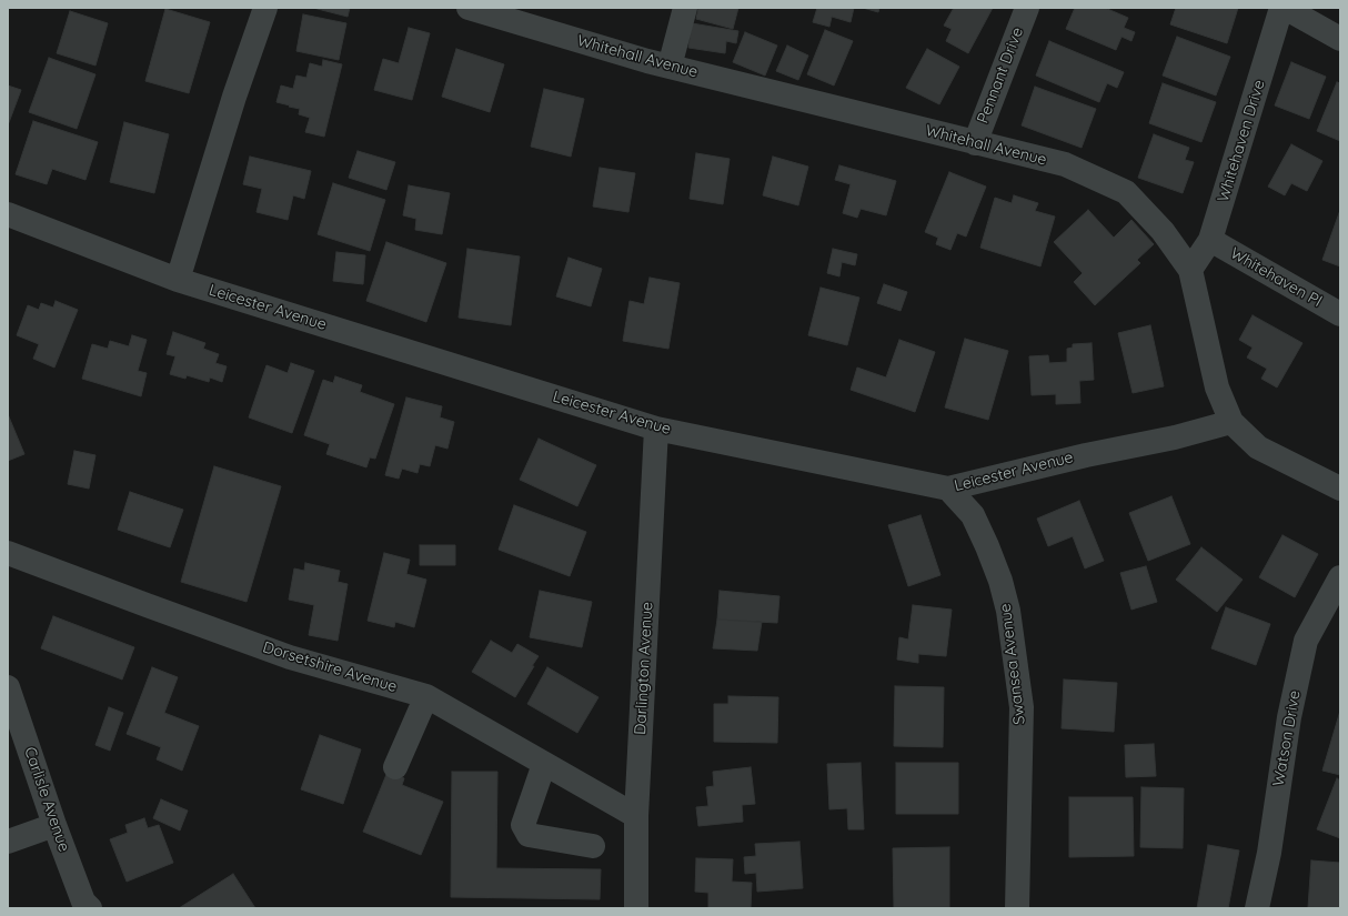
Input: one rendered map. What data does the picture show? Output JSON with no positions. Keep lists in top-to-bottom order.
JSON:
{
  "streets": {
    "street": [
      "Whitehall Avenue",
      "Pennant Drive",
      "Whitehaven Drive",
      "Whitehaven Pl",
      "Leicester Avenue",
      "Swansea Avenue",
      "Dorsetshire Avenue",
      "Darlington Avenue",
      "Watson Drive",
      "Carlisle Avenue"
    ]
  },
  "crossings": [
    ["Whitehall Avenue", "Pennant Drive"],
    ["Whitehall Avenue", "Whitehaven Drive"],
    ["Whitehall Avenue", "Leicester Avenue"],
    ["Whitehaven Drive", "Whitehaven Pl"],
    ["Leicester Avenue", "Swansea Avenue"],
    ["Leicester Avenue", "Darlington Avenue"],
    ["Dorsetshire Avenue", "Darlington Avenue"]
  ]
}
